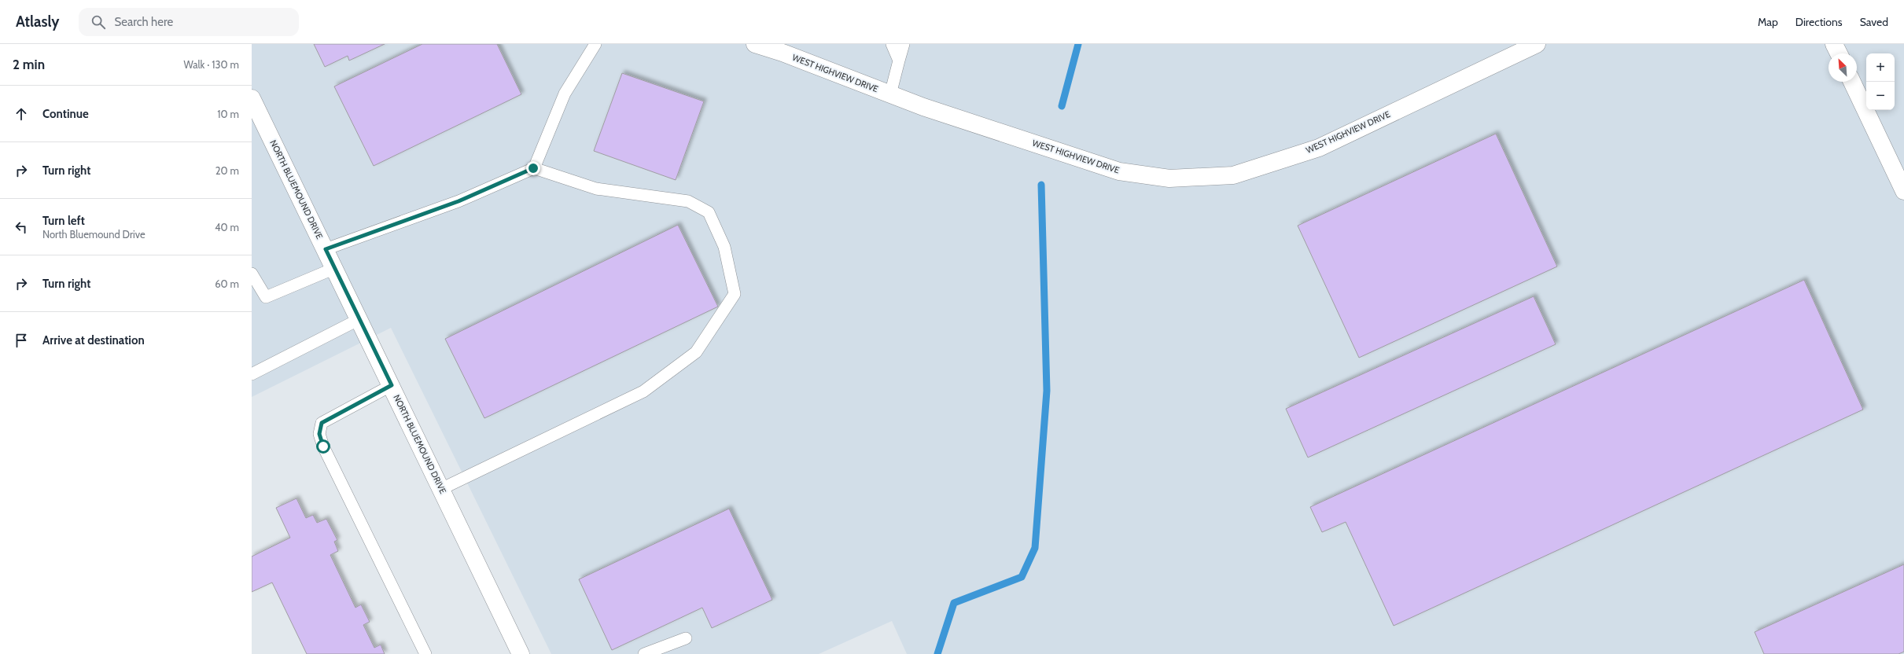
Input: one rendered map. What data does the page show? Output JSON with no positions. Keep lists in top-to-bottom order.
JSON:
{
  "streets": {
    "street": ["WEST HIGHVIEW DRIVE", "NORTH BLUEMOUND DRIVE"]
  },
  "north": "top left",
  "page": {
    "header": "Atlasly",
    "search": "Search here",
    "nav": ["Map", "Directions", "Saved"],
    "heading": ["2 min", "Walk · 130 m"],
    "map_buttons": ["+", "−"],
    "list": [
      ["Continue", "10 m"],
      ["Turn right", "20 m"],
      ["Turn left", "North Bluemound Drive", "40 m"],
      ["Turn right", "60 m"],
      "Arrive at destination"
    ]
  }
}
